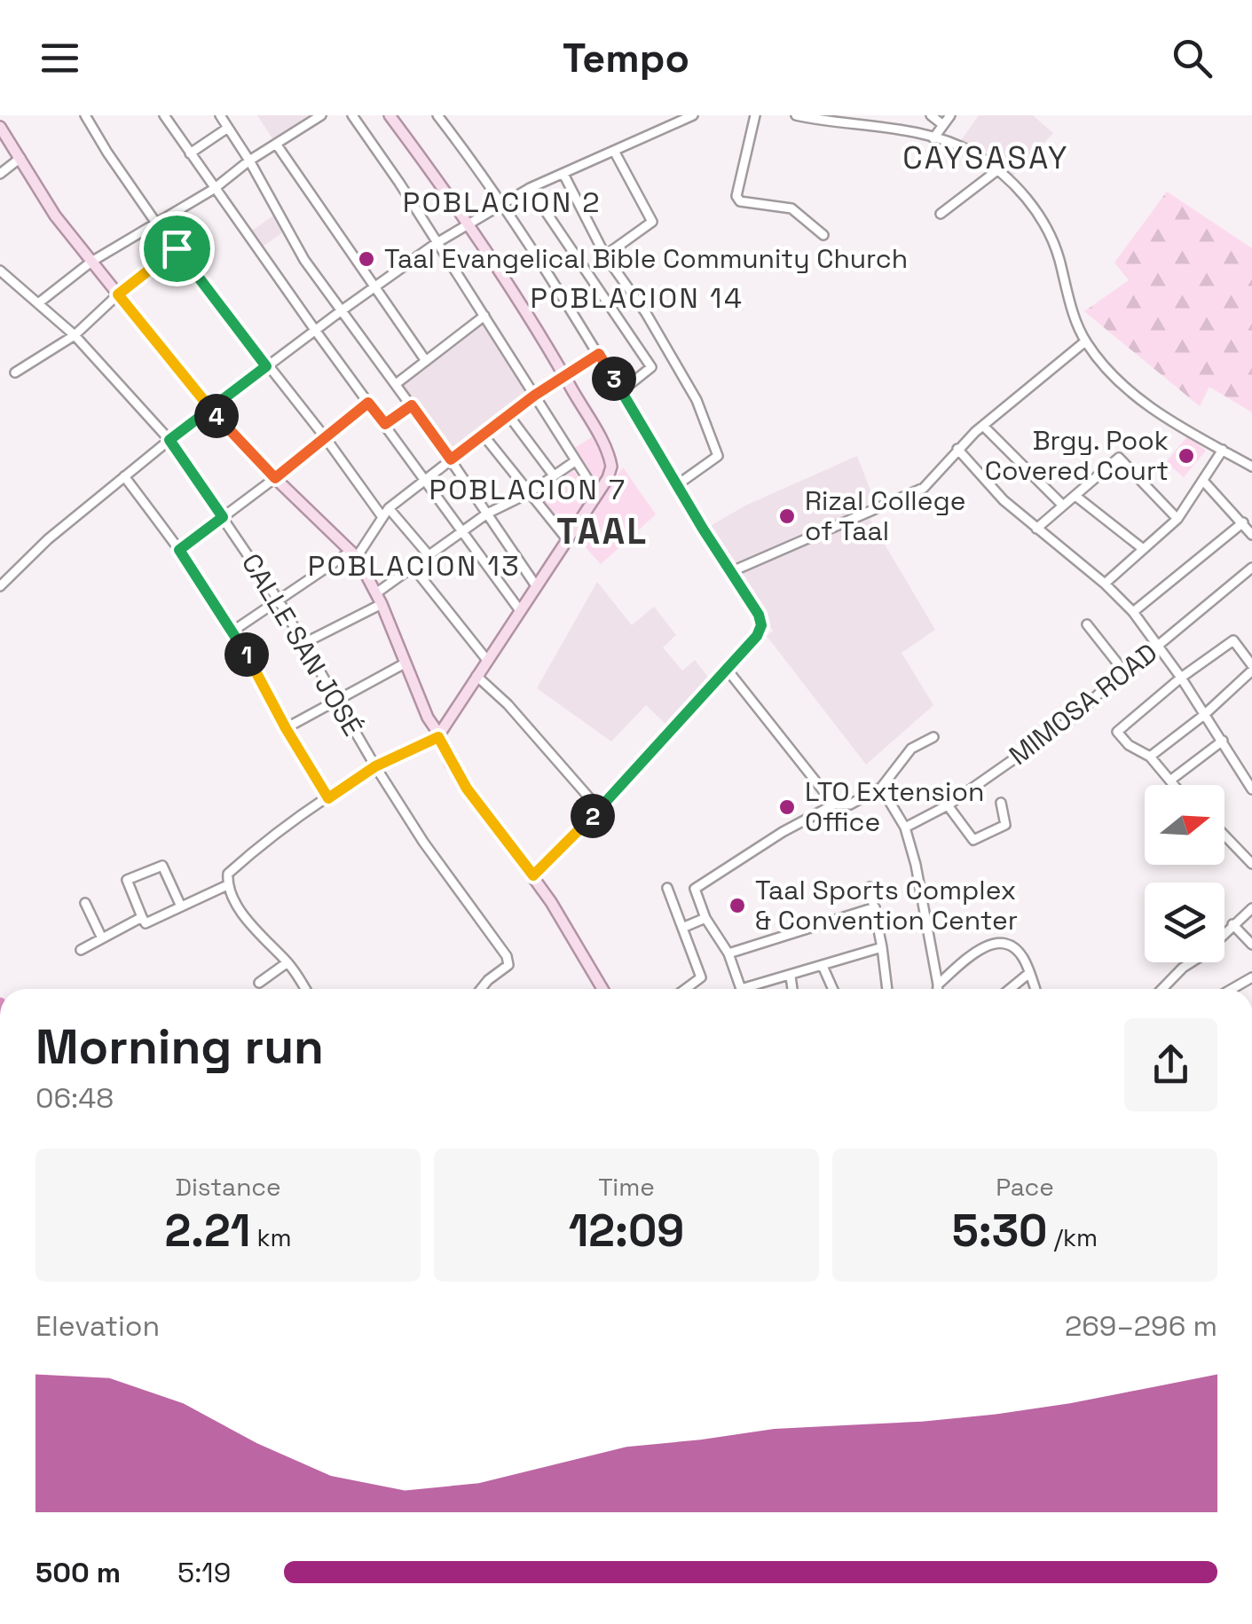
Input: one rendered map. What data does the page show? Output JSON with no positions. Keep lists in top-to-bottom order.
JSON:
{
  "streets": {
    "street": ["CALLE SAN JOSÉ", "MIMOSA ROAD"]
  },
  "districts": [
    "CAYSASAY",
    "POBLACION 2",
    "POBLACION 14",
    "POBLACION 7",
    "TAAL",
    "POBLACION 13"
  ],
  "places": [
    "Taal Evangelical Bible Community Church",
    "Brgy. Pook Covered Court",
    "Rizal College of Taal",
    "LTO Extension Office",
    "Taal Sports Complex & Convention Center"
  ],
  "north": "right",
  "page": {
    "header": "Tempo",
    "pins": [
      "3",
      "4",
      "1",
      "2"
    ],
    "heading": ["Morning run", "06:48"],
    "stats": [
      ["Distance", "2.21 km"],
      ["Time", "12:09"],
      ["Pace", "5:30 /km"]
    ],
    "chart": ["Elevation", "269–296 m"],
    "list": [
      {
        "name": "500 m",
        "note": "5:19"
      }
    ]
  }
}
